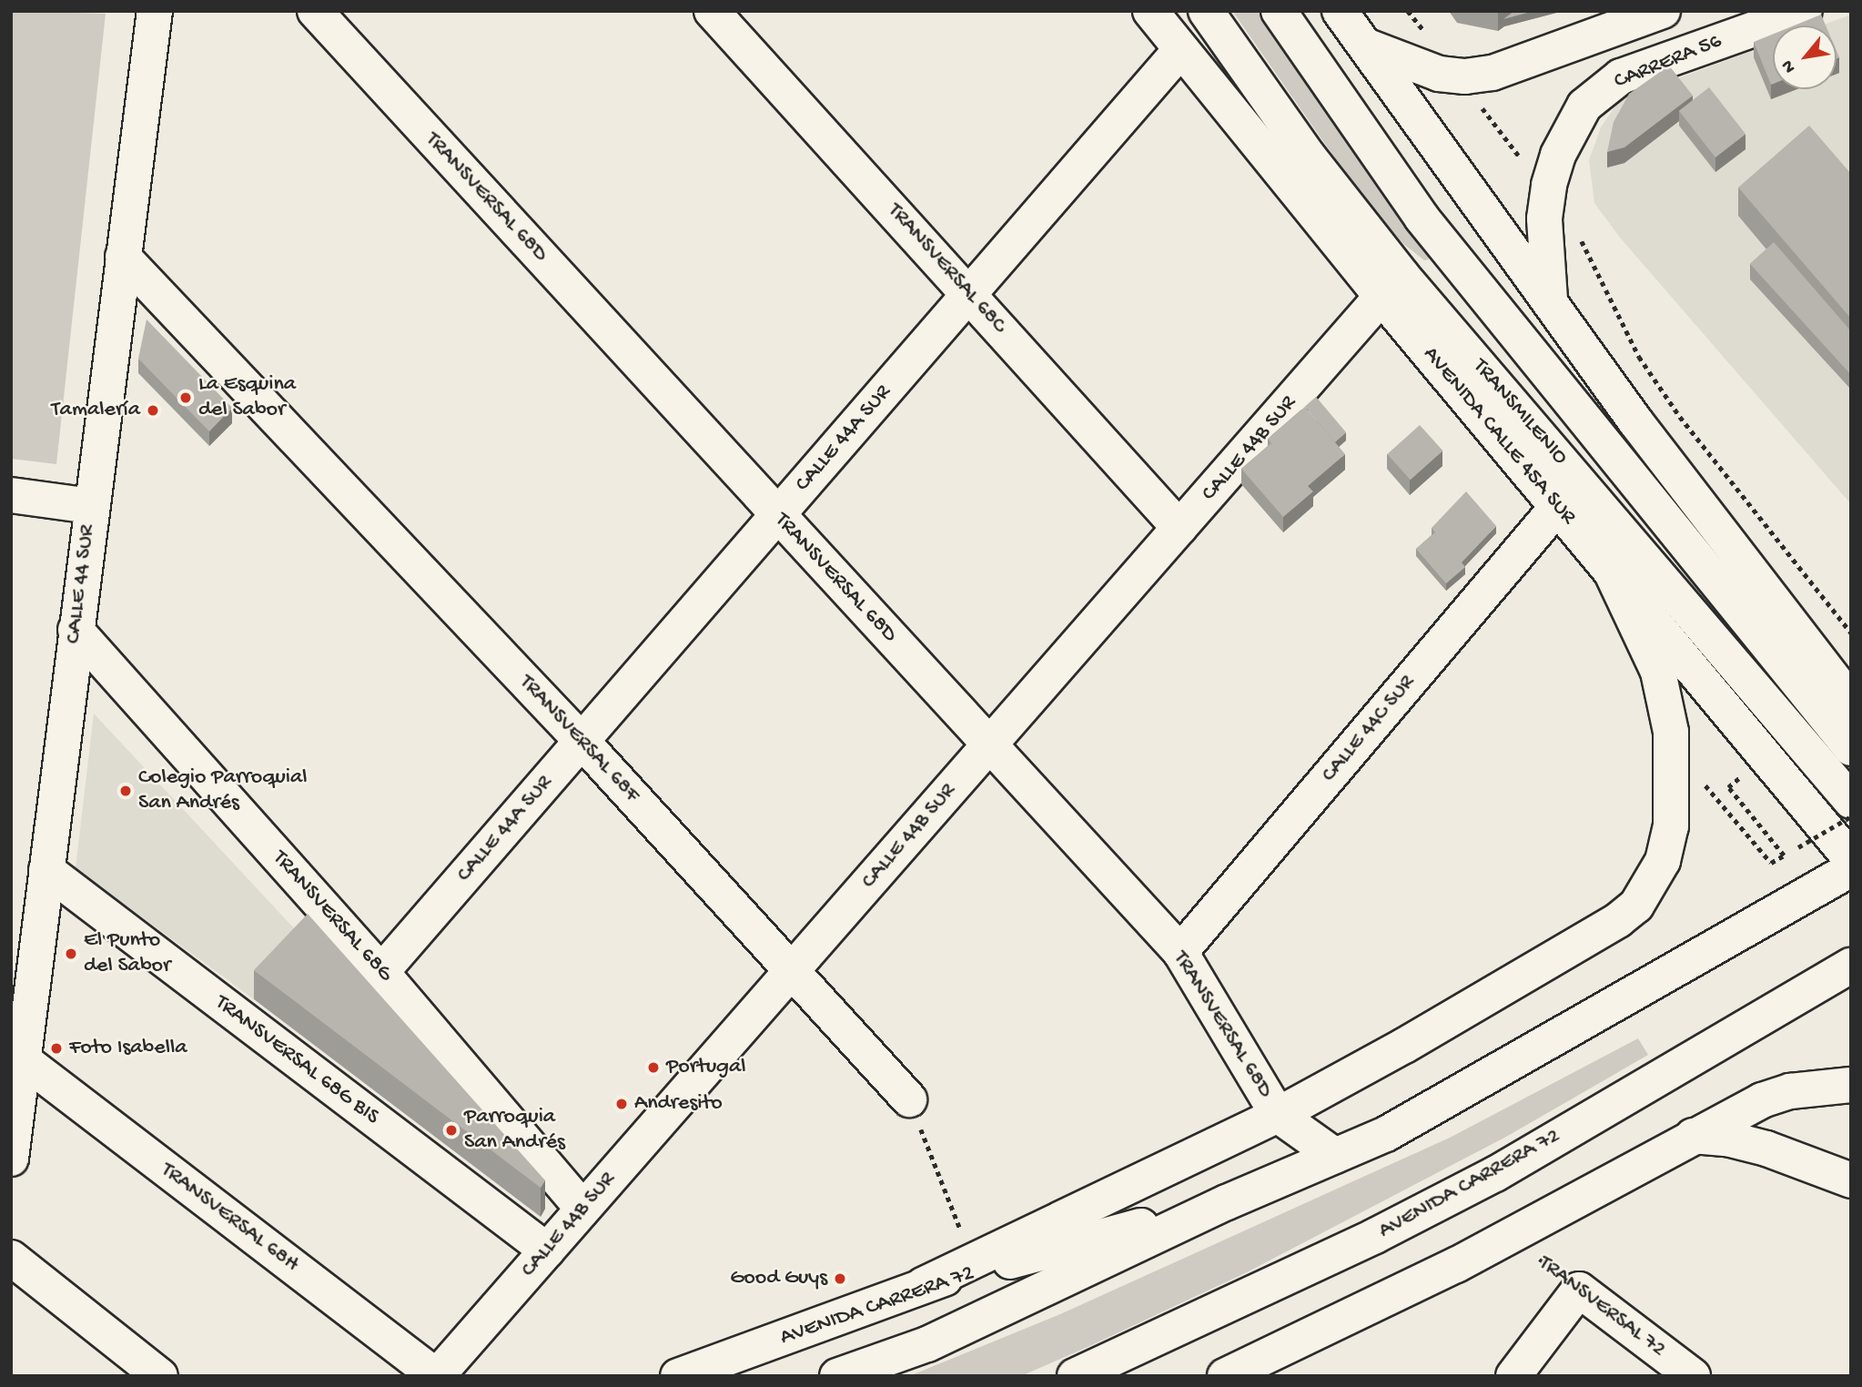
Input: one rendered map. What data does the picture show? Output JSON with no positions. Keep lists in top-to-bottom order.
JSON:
{
  "streets": {
    "main road": [
      "CARRERA 56",
      "TRANSVERSAL 68D",
      "TRANSVERSAL 68C",
      "TRANSMILENIO",
      "AVENIDA CALLE 45A SUR",
      "CALLE 44A SUR",
      "CALLE 44B SUR",
      "CALLE 44 SUR",
      "CALLE 44C SUR",
      "TRANSVERSAL 68F",
      "TRANSVERSAL 68G",
      "TRANSVERSAL 68G BIS",
      "AVENIDA CARRERA 72",
      "TRANSVERSAL 68H",
      "TRANSVERSAL 72"
    ]
  },
  "crossings": [
    ["TRANSVERSAL 68D", "CALLE 44A SUR"],
    ["TRANSVERSAL 68D", "CALLE 44B SUR"],
    ["TRANSVERSAL 68D", "CALLE 44C SUR"],
    ["TRANSVERSAL 68D", "AVENIDA CARRERA 72"],
    ["TRANSVERSAL 68C", "CALLE 44A SUR"],
    ["TRANSVERSAL 68C", "CALLE 44B SUR"],
    ["AVENIDA CALLE 45A SUR", "CALLE 44A SUR"],
    ["AVENIDA CALLE 45A SUR", "CALLE 44B SUR"],
    ["AVENIDA CALLE 45A SUR", "CALLE 44C SUR"],
    ["CALLE 44A SUR", "TRANSVERSAL 68F"],
    ["CALLE 44A SUR", "TRANSVERSAL 68G"],
    ["CALLE 44B SUR", "TRANSVERSAL 68F"],
    ["CALLE 44B SUR", "TRANSVERSAL 68G"],
    ["CALLE 44B SUR", "TRANSVERSAL 68G BIS"],
    ["CALLE 44B SUR", "TRANSVERSAL 68H"],
    ["CALLE 44 SUR", "TRANSVERSAL 68F"],
    ["CALLE 44 SUR", "TRANSVERSAL 68G"],
    ["CALLE 44 SUR", "TRANSVERSAL 68G BIS"],
    ["CALLE 44 SUR", "TRANSVERSAL 68H"]
  ],
  "places": [
    "La Esquina del Sabor",
    "Tamalería",
    "Colegio Parroquial San Andrés",
    "El Punto del Sabor",
    "Foto Isabella",
    "Portugal",
    "Andresito",
    "Parroquia San Andrés",
    "Good Guys"
  ],
  "north": "bottom left"
}
